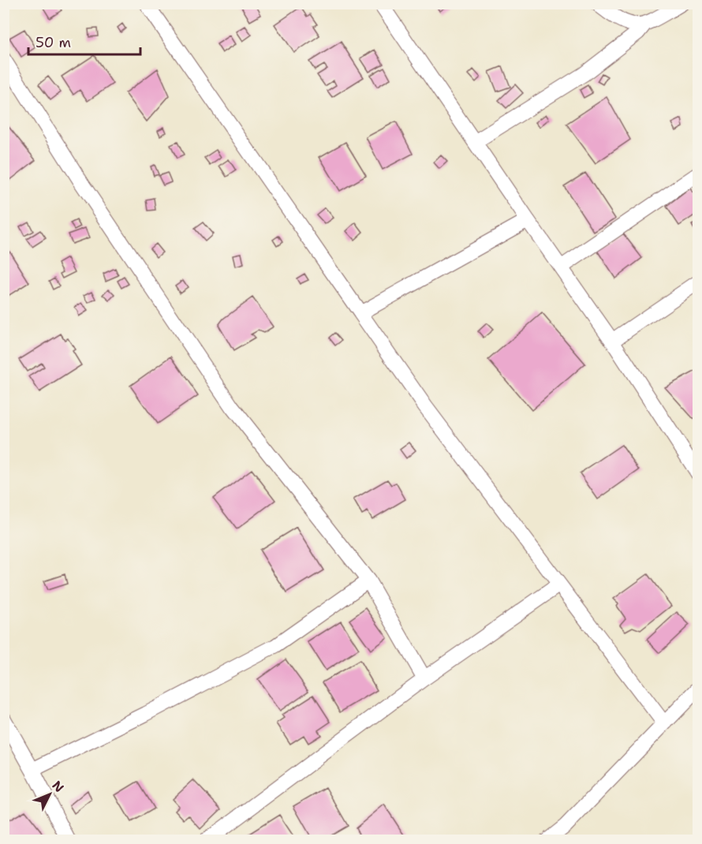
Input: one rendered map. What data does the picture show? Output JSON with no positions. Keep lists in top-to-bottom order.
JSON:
{
  "scale_bar": "50 m",
  "north": "top right"
}
